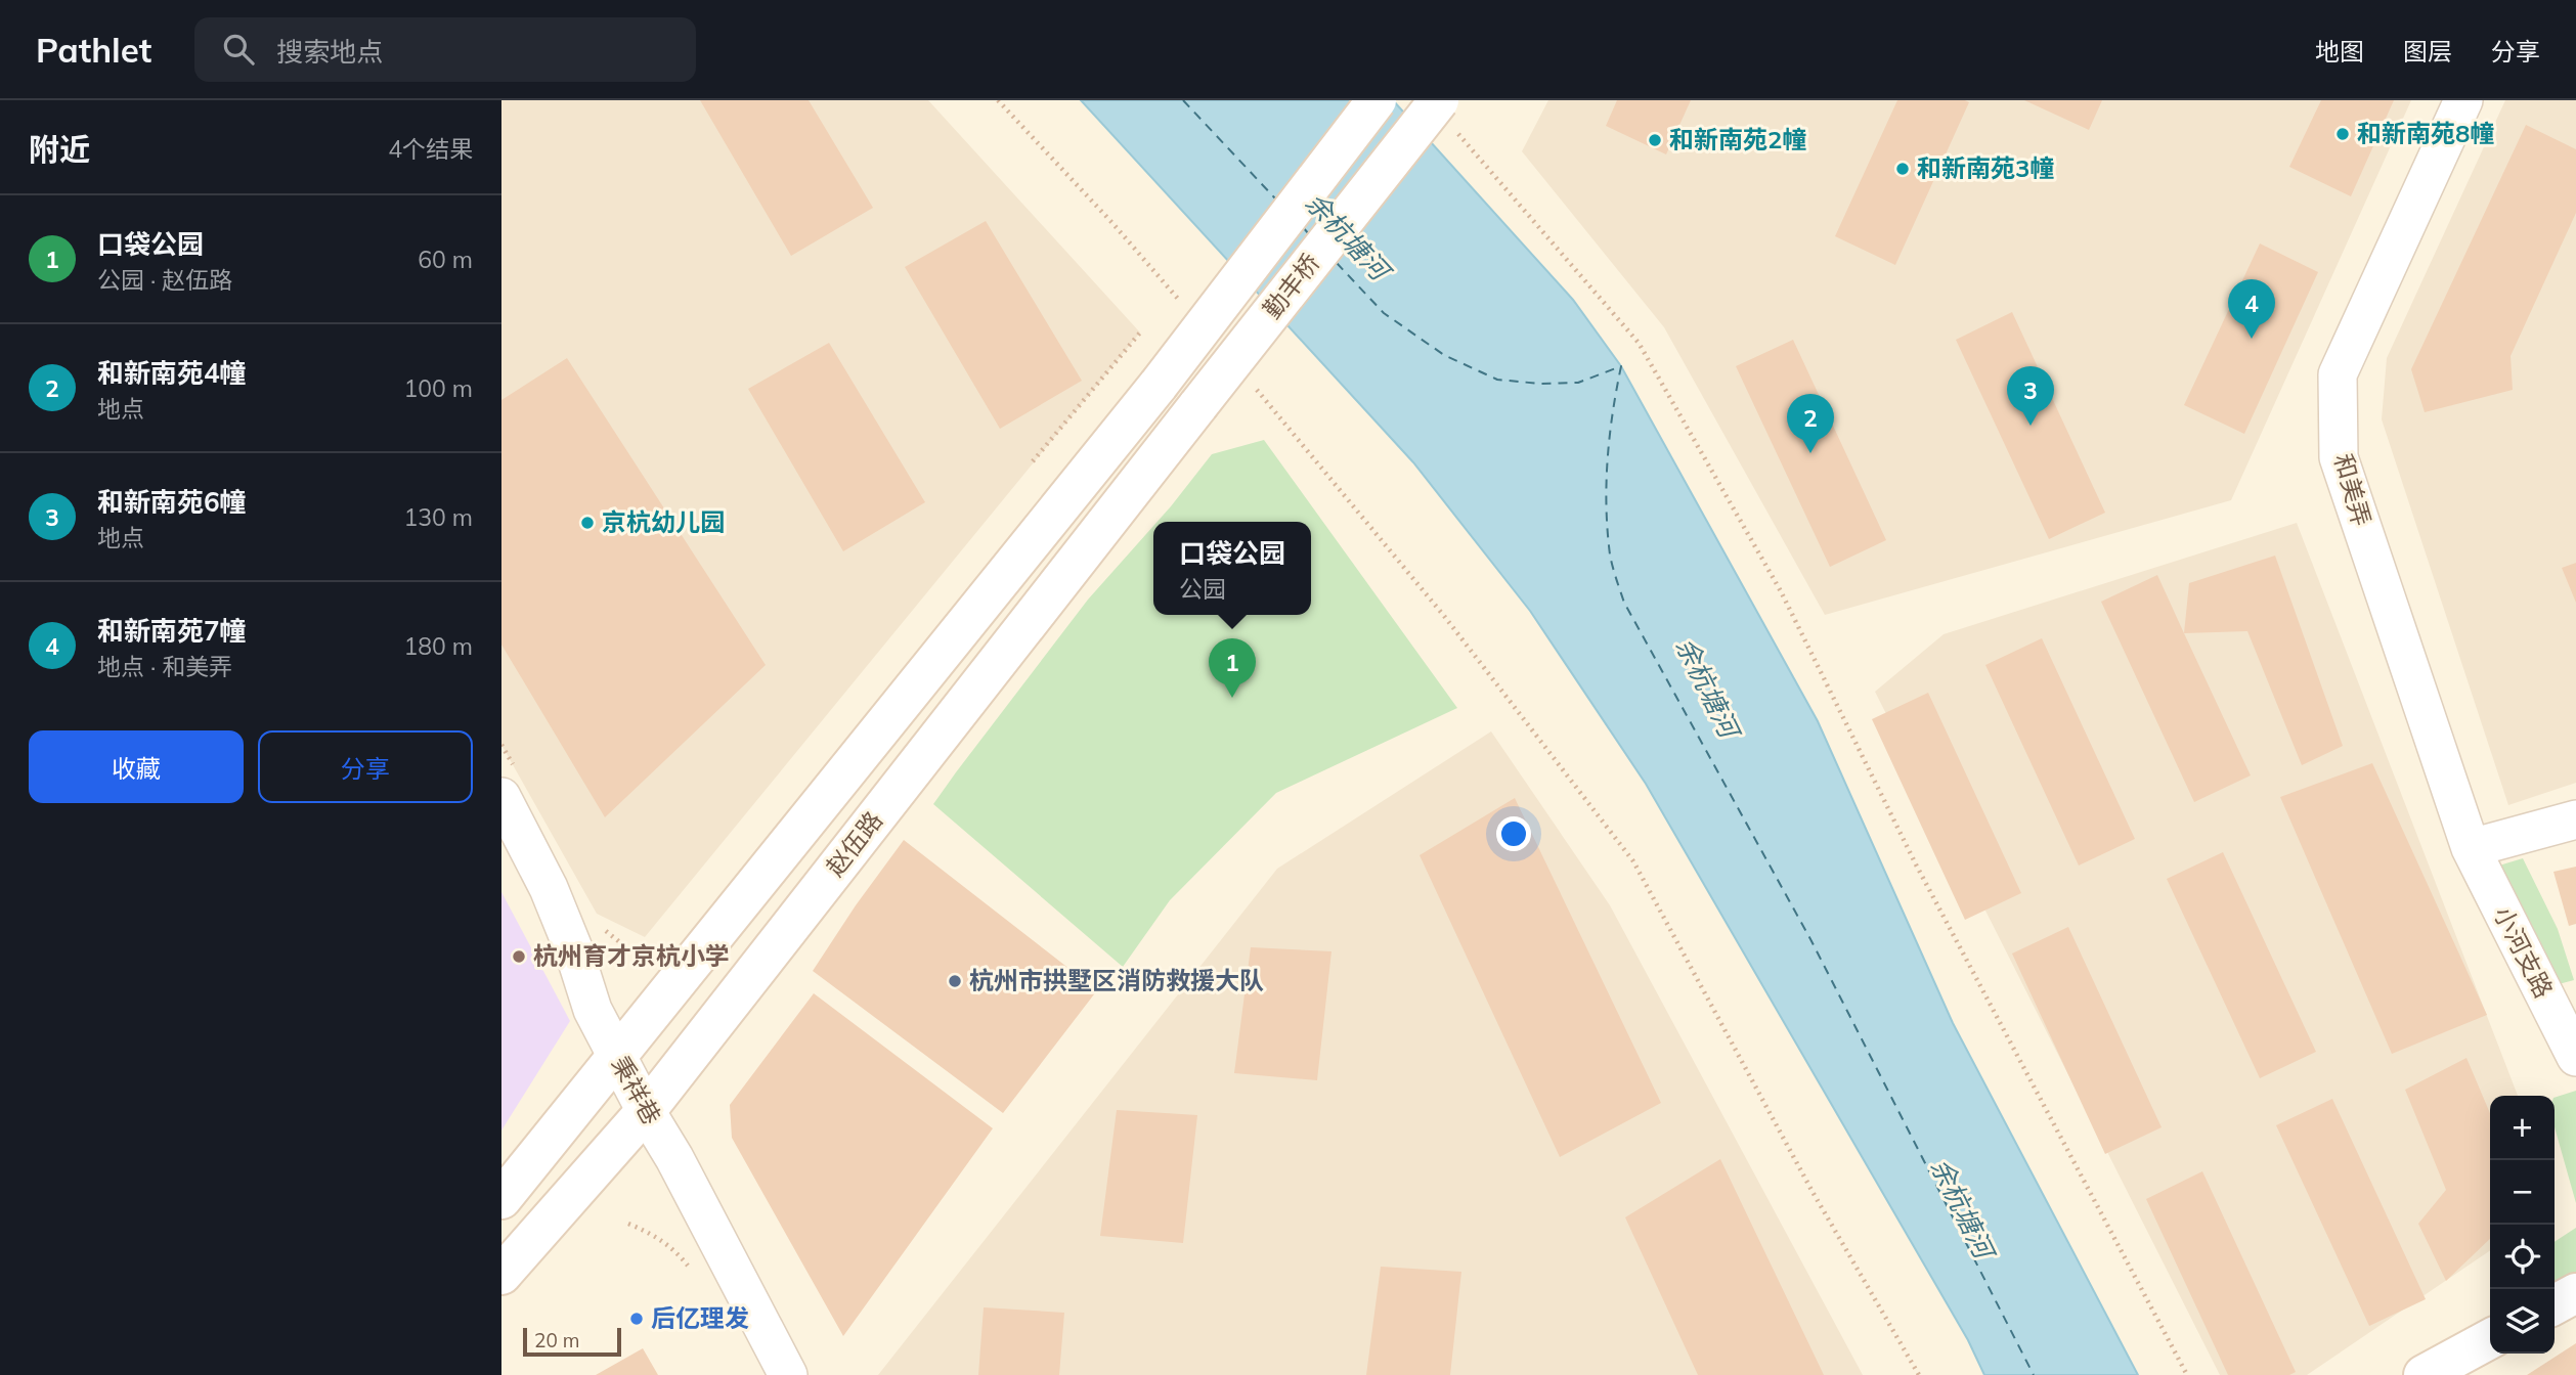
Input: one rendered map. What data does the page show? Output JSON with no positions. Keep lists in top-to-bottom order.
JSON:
{
  "streets": {
    "main road": ["勤丰桥", "赵伍路"],
    "street": ["和美弄", "小河支路", "秉祥巷"]
  },
  "crossings": [
    ["勤丰桥", "赵伍路"],
    ["和美弄", "小河支路"],
    ["赵伍路", "秉祥巷"]
  ],
  "water": ["余杭塘河"],
  "places": [
    "和新南苑8幢",
    "和新南苑2幢",
    "和新南苑3幢",
    "京杭幼儿园",
    "杭州育才京杭小学",
    "杭州市拱墅区消防救援大队",
    "后亿理发"
  ],
  "scale_bar": "20 m",
  "page": {
    "header": "Pathlet",
    "search": "搜索地点",
    "nav": ["地图", "图层", "分享"],
    "heading": ["附近", "4个结果"],
    "list": [
      {
        "mark": "1",
        "name": "口袋公园",
        "note": "公园 · 赵伍路",
        "value": "60 m"
      },
      {
        "mark": "2",
        "name": "和新南苑4幢",
        "note": "地点",
        "value": "100 m"
      },
      {
        "mark": "3",
        "name": "和新南苑6幢",
        "note": "地点",
        "value": "130 m"
      },
      {
        "mark": "4",
        "name": "和新南苑7幢",
        "note": "地点 · 和美弄",
        "value": "180 m"
      }
    ],
    "pins": [
      "4",
      "3",
      "2",
      "1"
    ],
    "popup": ["口袋公园", "公园"],
    "buttons": ["收藏", "分享"],
    "map_buttons": ["+", "−"],
    "scale": "20 m"
  }
}
